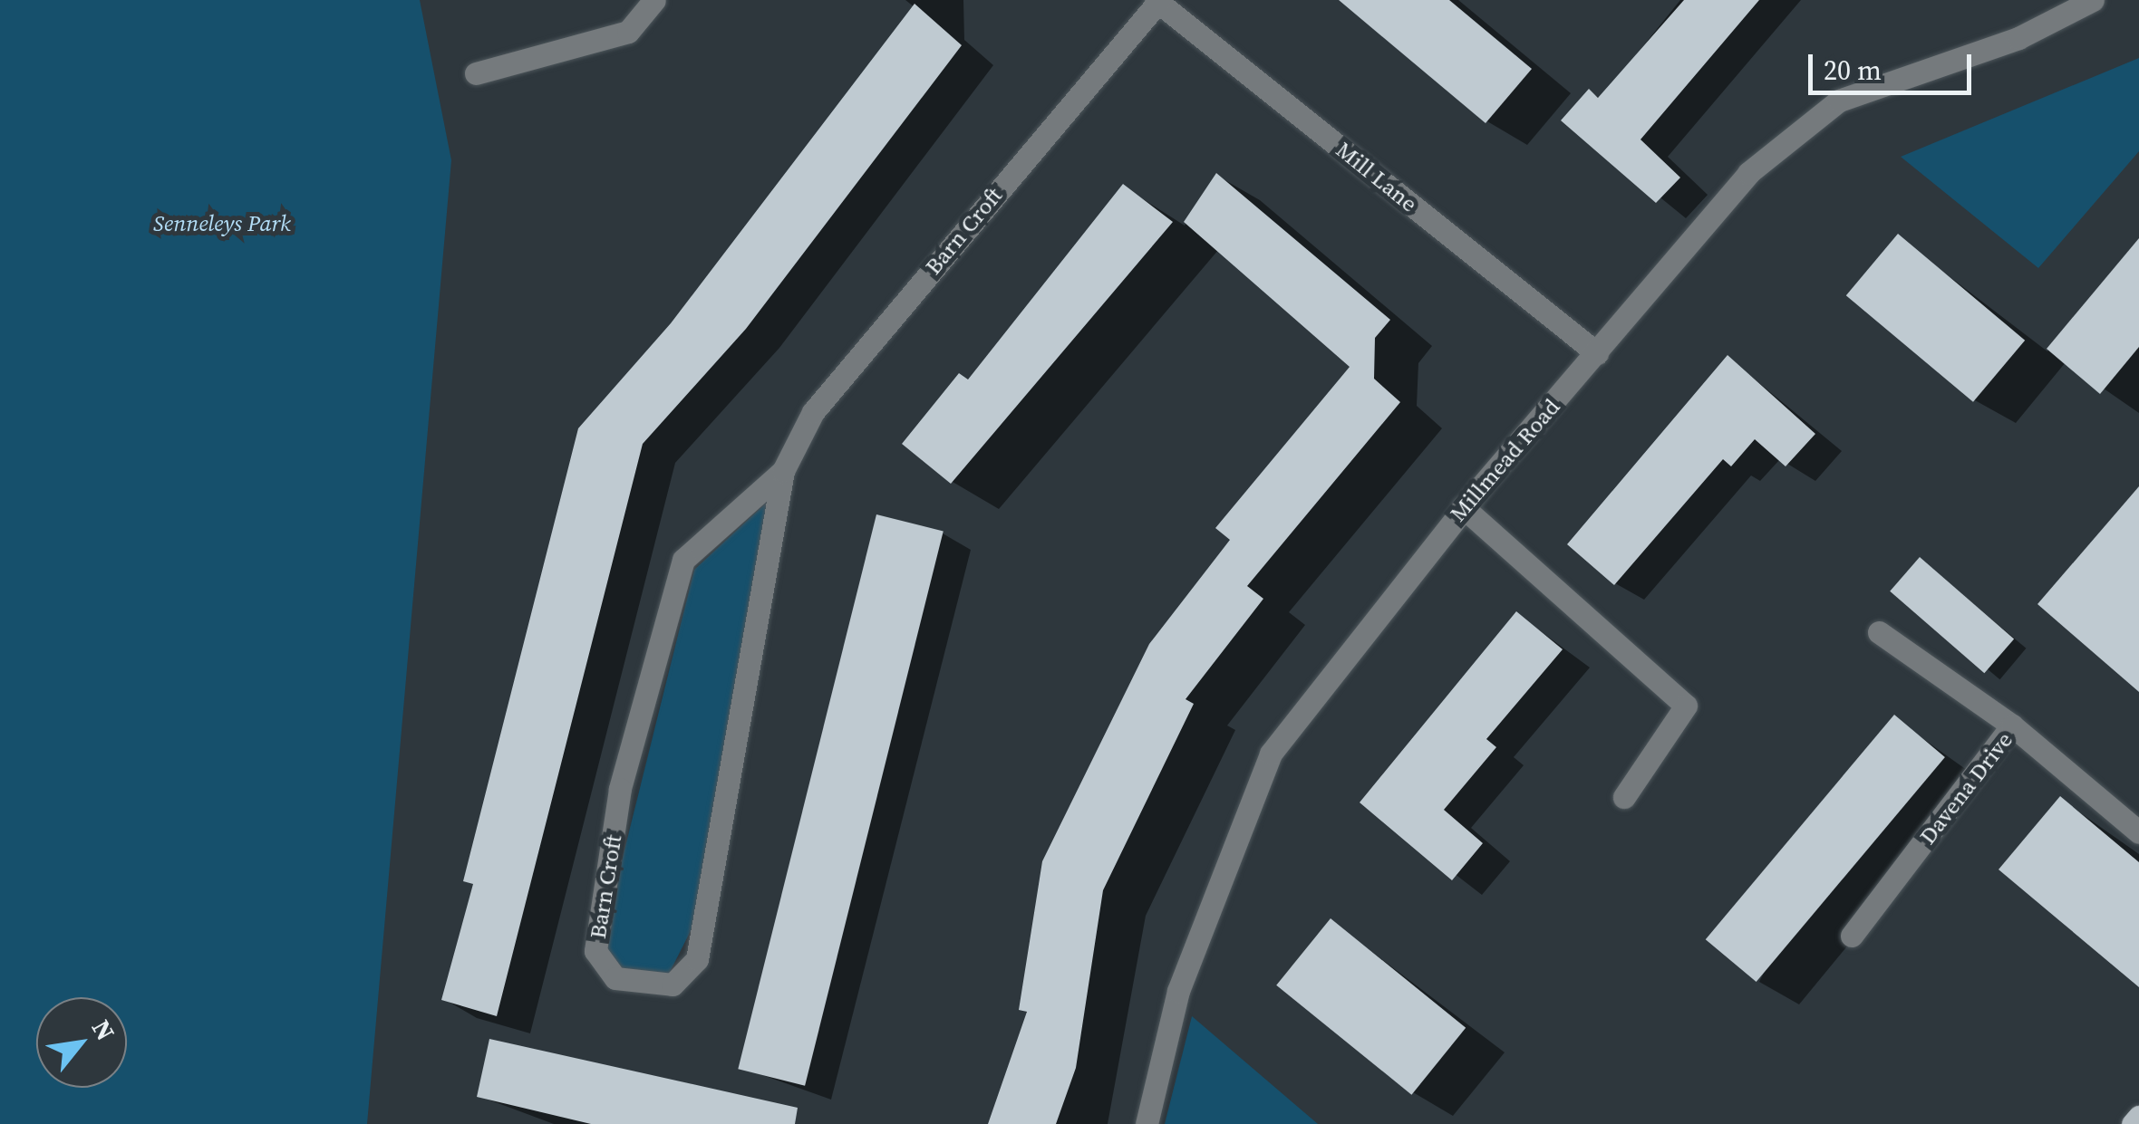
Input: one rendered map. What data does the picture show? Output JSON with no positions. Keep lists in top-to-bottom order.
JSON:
{
  "streets": {
    "street": [
      "Mill Lane",
      "Barn Croft",
      "Millmead Road",
      "Davena Drive"
    ]
  },
  "crossings": [
    ["Mill Lane", "Barn Croft"],
    ["Mill Lane", "Millmead Road"]
  ],
  "parks": ["Senneleys Park"],
  "scale_bar": "20 m",
  "north": "top right"
}
